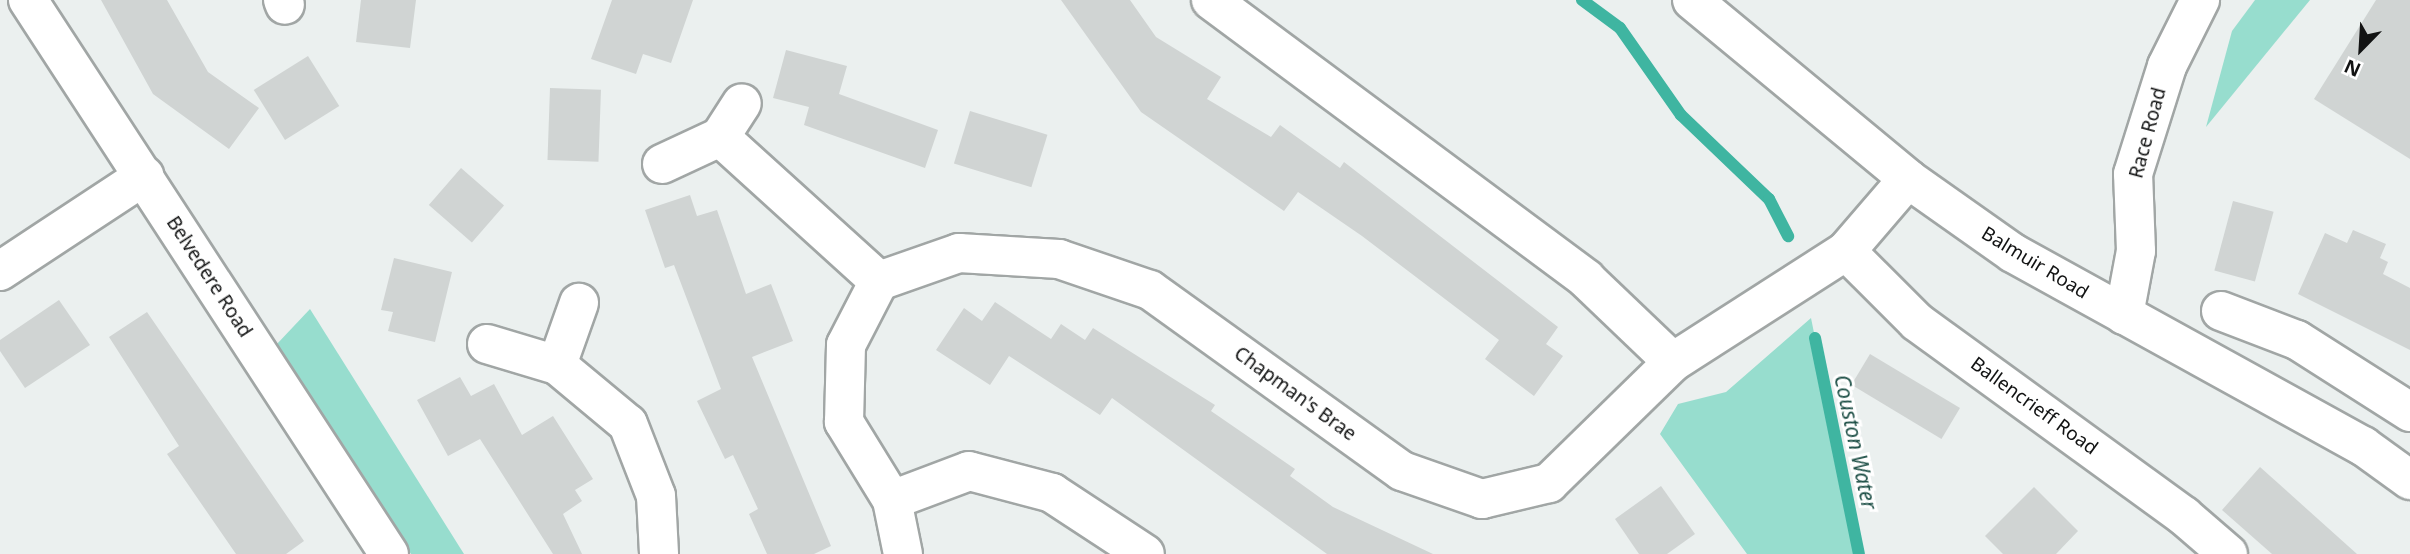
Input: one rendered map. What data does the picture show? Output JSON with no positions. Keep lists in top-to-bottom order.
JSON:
{
  "streets": {
    "street": [
      "Race Road",
      "Balmuir Road",
      "Belvedere Road",
      "Chapman's Brae",
      "Ballencrieff Road"
    ]
  },
  "crossings": [
    ["Race Road", "Balmuir Road"],
    ["Balmuir Road", "Chapman's Brae"],
    ["Chapman's Brae", "Ballencrieff Road"]
  ],
  "water": ["Couston Water"],
  "north": "bottom left"
}
